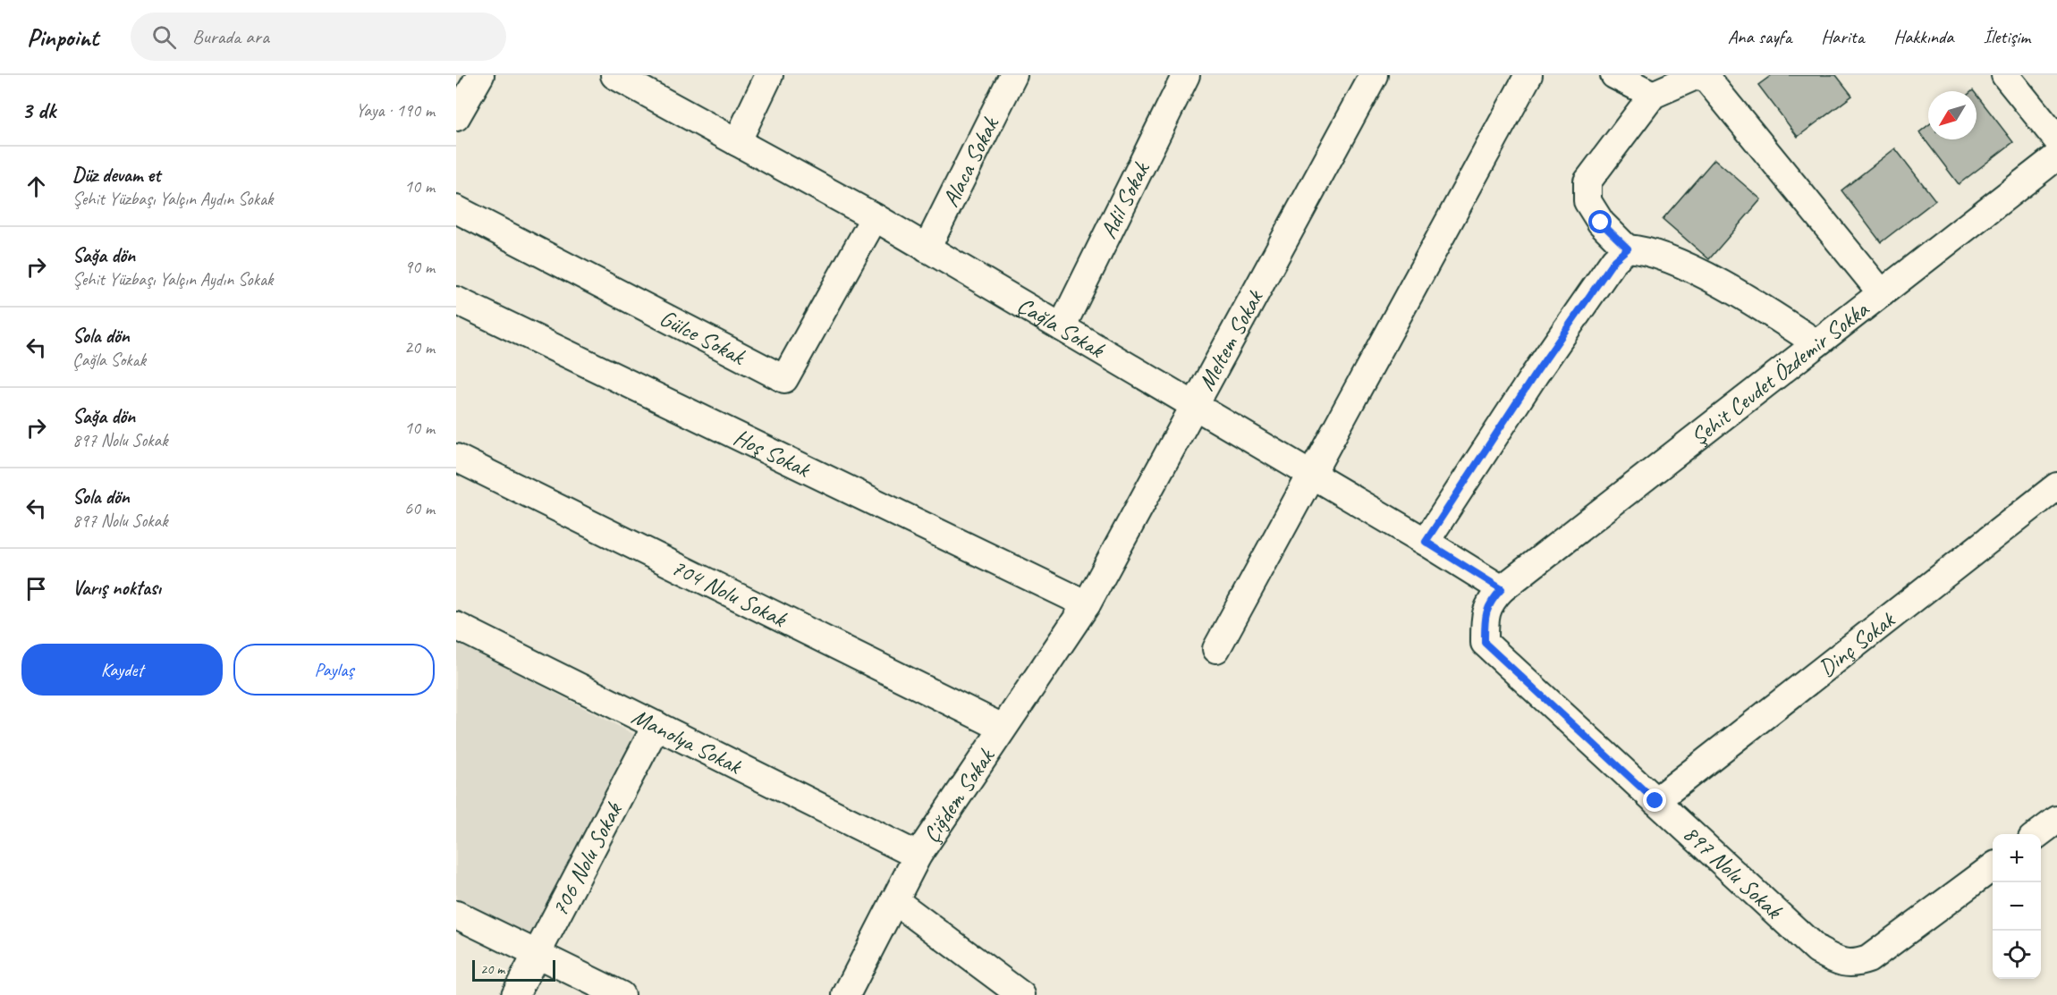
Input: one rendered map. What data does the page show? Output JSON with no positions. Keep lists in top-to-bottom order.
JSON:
{
  "streets": {
    "street": [
      "Alaca Sokak",
      "Adil Sokak",
      "Çağla Sokak",
      "Gülce Sokak",
      "Meltem Sokak",
      "Şehit Cevdet Özdemir Sokka",
      "Hoş Sokak",
      "704 Nolu Sokak",
      "Dinç Sokak",
      "Manolya Sokak",
      "Çiğdem Sokak",
      "706 Nolu Sokak",
      "897 Nolu Sokak"
    ]
  },
  "crossings": [
    ["Alaca Sokak", "Çağla Sokak"],
    ["Adil Sokak", "Çağla Sokak"],
    ["Çağla Sokak", "Gülce Sokak"],
    ["Çağla Sokak", "Meltem Sokak"],
    ["Çağla Sokak", "Şehit Cevdet Özdemir Sokka"],
    ["Çağla Sokak", "897 Nolu Sokak"],
    ["Meltem Sokak", "Hoş Sokak"],
    ["Meltem Sokak", "Çiğdem Sokak"],
    ["Şehit Cevdet Özdemir Sokka", "897 Nolu Sokak"],
    ["Hoş Sokak", "Çiğdem Sokak"],
    ["704 Nolu Sokak", "Çiğdem Sokak"],
    ["Dinç Sokak", "897 Nolu Sokak"],
    ["Manolya Sokak", "Çiğdem Sokak"],
    ["Manolya Sokak", "706 Nolu Sokak"]
  ],
  "scale_bar": "20 m",
  "north": "bottom left",
  "page": {
    "header": "Pinpoint",
    "search": "Burada ara",
    "nav": [
      "Ana sayfa",
      "Harita",
      "Hakkında",
      "İletişim"
    ],
    "heading": ["3 dk", "Yaya · 190 m"],
    "list": [
      ["Düz devam et", "Şehit Yüzbaşı Yalçın Aydın Sokak", "10 m"],
      ["Sağa dön", "Şehit Yüzbaşı Yalçın Aydın Sokak", "90 m"],
      ["Sola dön", "Çağla Sokak", "20 m"],
      ["Sağa dön", "897 Nolu Sokak", "10 m"],
      ["Sola dön", "897 Nolu Sokak", "60 m"],
      "Varış noktası"
    ],
    "buttons": ["Kaydet", "Paylaş"],
    "map_buttons": ["+", "−"],
    "scale": "20 m"
  }
}
